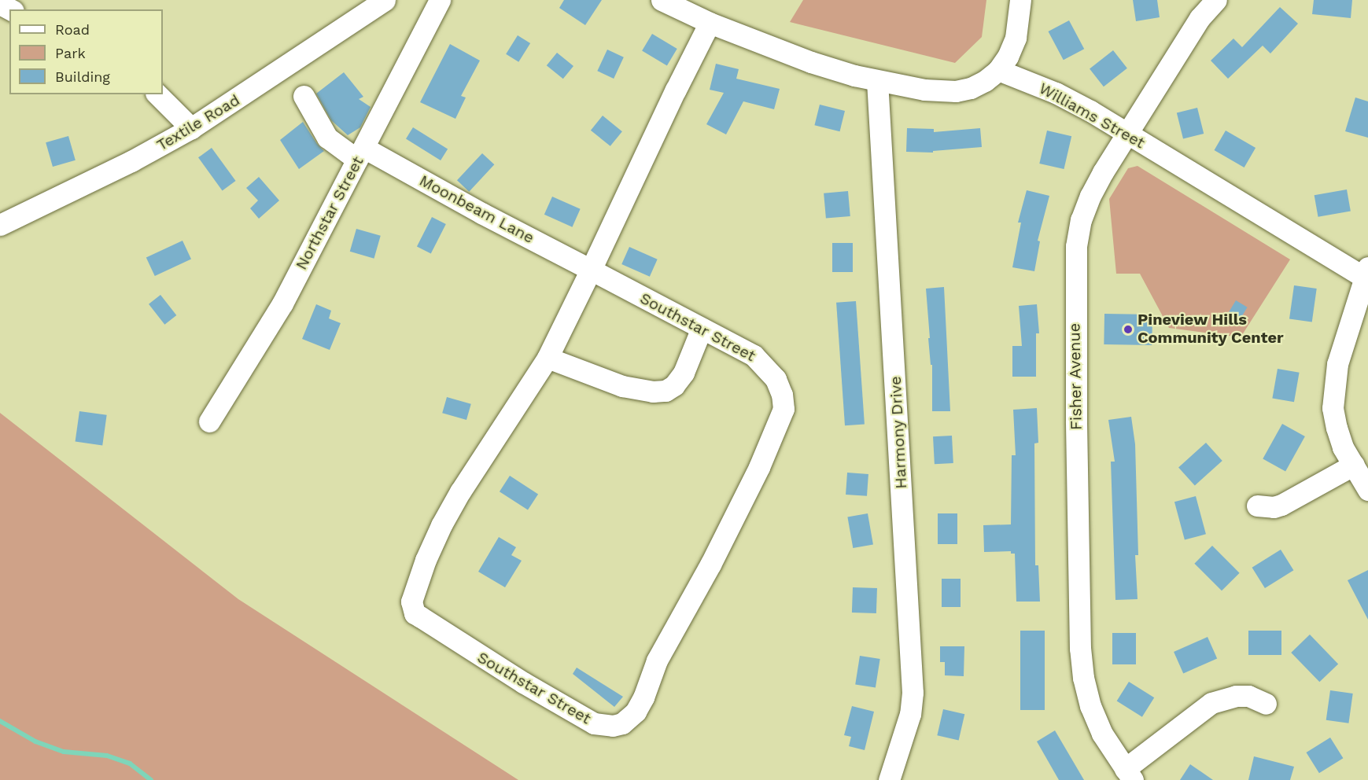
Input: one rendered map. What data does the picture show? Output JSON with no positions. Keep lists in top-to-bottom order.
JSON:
{
  "streets": {
    "street": [
      "Williams Street",
      "Textile Road",
      "Moonbeam Lane",
      "Northstar Street",
      "Southstar Street",
      "Fisher Avenue",
      "Harmony Drive"
    ]
  },
  "crossings": [
    ["Williams Street", "Fisher Avenue"],
    ["Moonbeam Lane", "Northstar Street"],
    ["Moonbeam Lane", "Southstar Street"]
  ],
  "places": ["Pineview Hills Community Center"],
  "legend": ["Road", "Park", "Building"]
}
